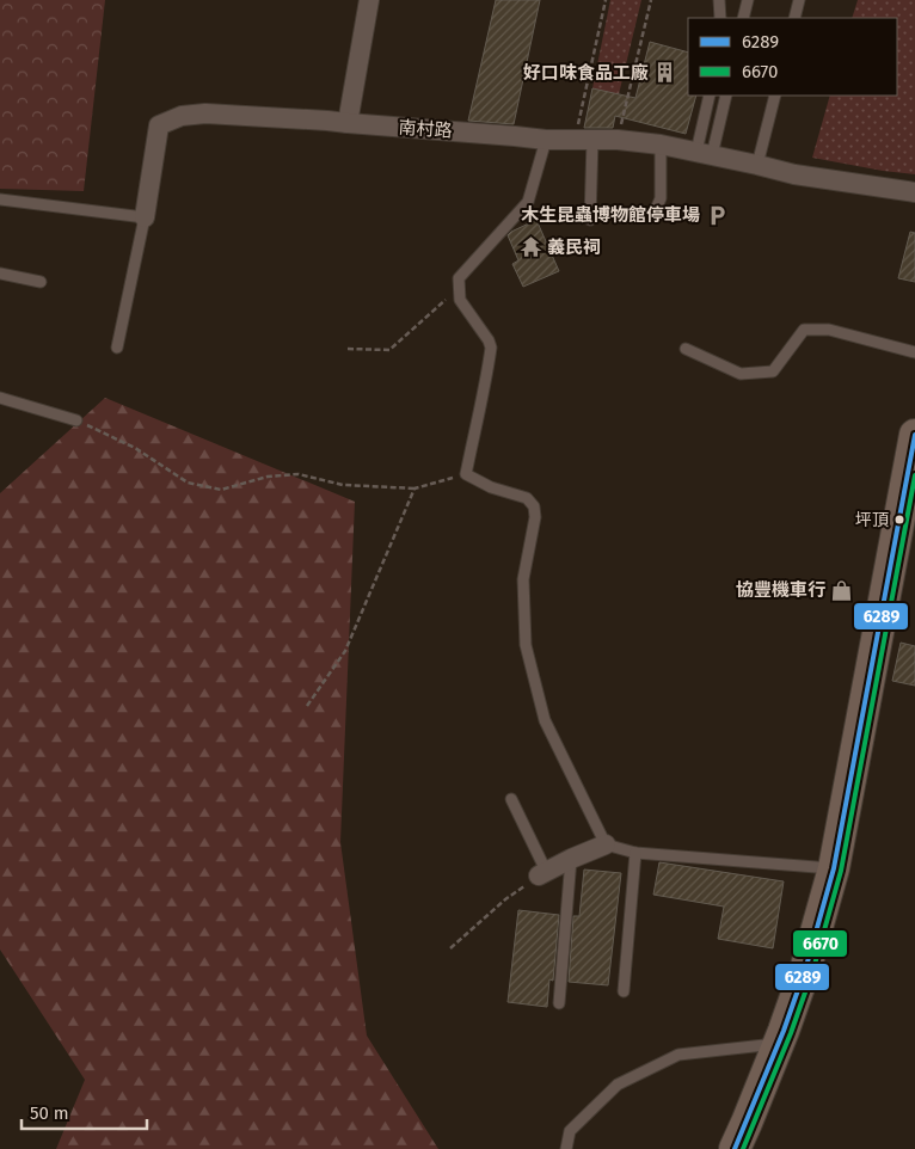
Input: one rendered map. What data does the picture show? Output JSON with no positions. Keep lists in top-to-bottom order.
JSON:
{
  "streets": {
    "street": ["南村路"]
  },
  "places": {
    "building": ["好口味食品工廠"],
    "parking": ["木生昆蟲博物館停車場"],
    "temple": ["義民祠"],
    "other": ["坪頂"],
    "shop": ["協豐機車行"]
  },
  "lines": ["transit line 6289", "transit line 6670"],
  "legend": ["6289", "6670"],
  "scale_bar": "50 m"
}
